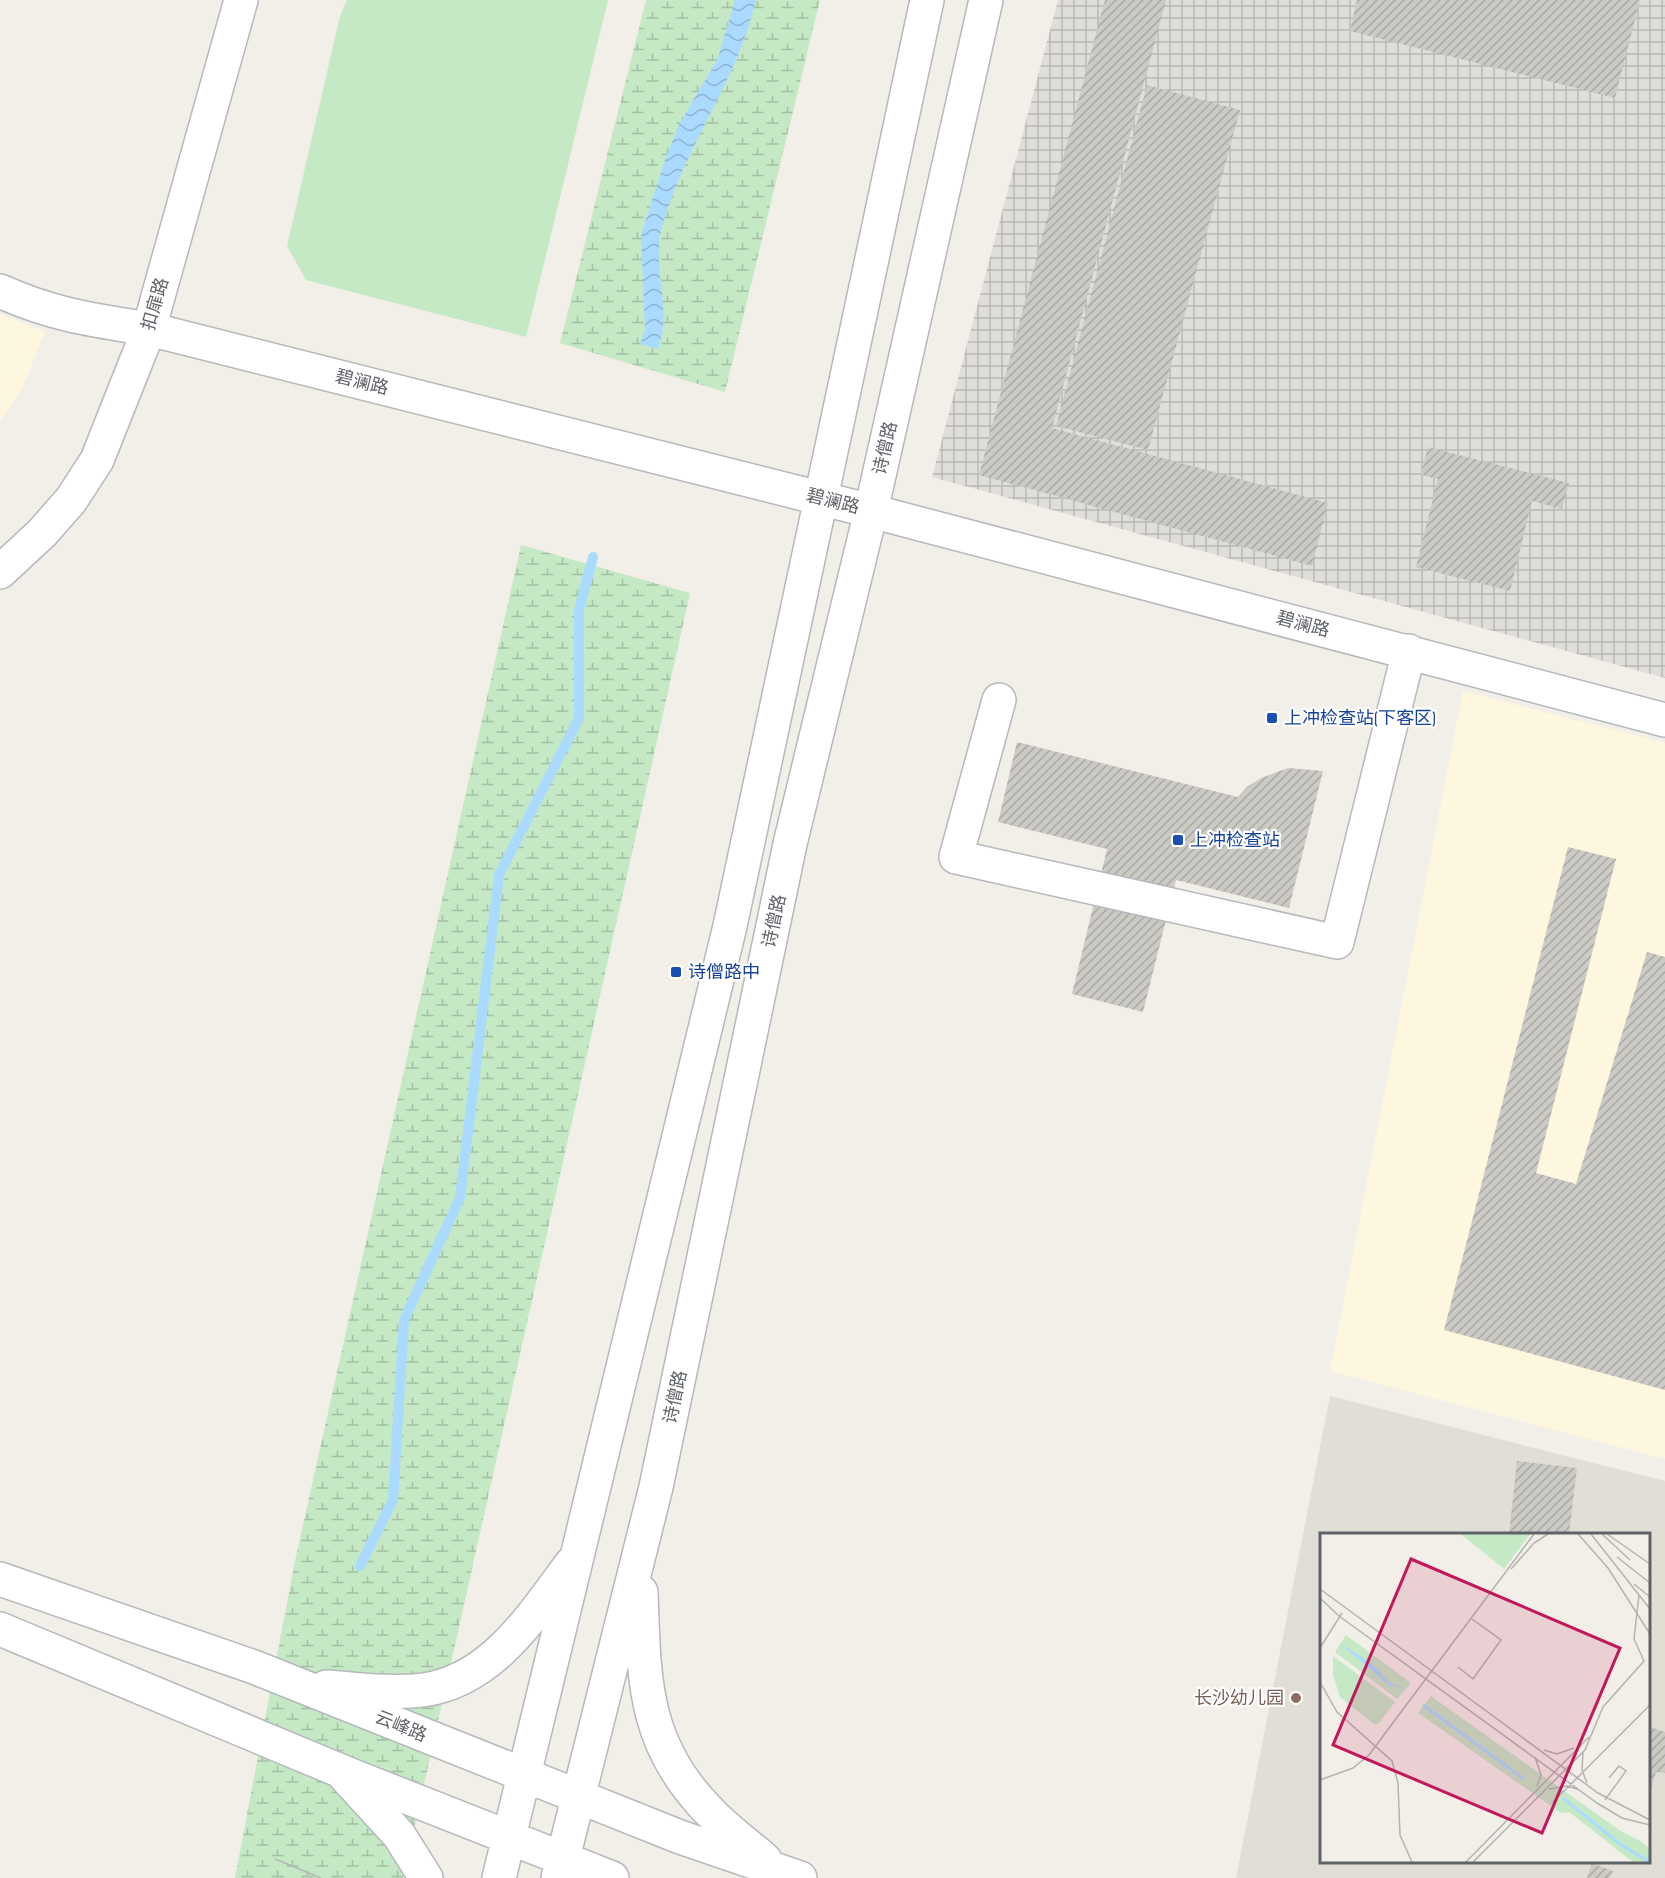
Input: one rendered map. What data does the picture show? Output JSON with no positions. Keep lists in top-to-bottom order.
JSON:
{
  "streets": {
    "street": [
      "扣扉路",
      "碧澜路",
      "诗僧路",
      "云峰路"
    ]
  },
  "crossings": [
    ["扣扉路", "碧澜路"],
    ["碧澜路", "诗僧路"],
    ["诗僧路", "云峰路"]
  ],
  "places": {
    "transit": ["上冲检查站(下客区)", "上冲检查站", "诗僧路中"],
    "other": ["长沙幼儿园"]
  }
}
